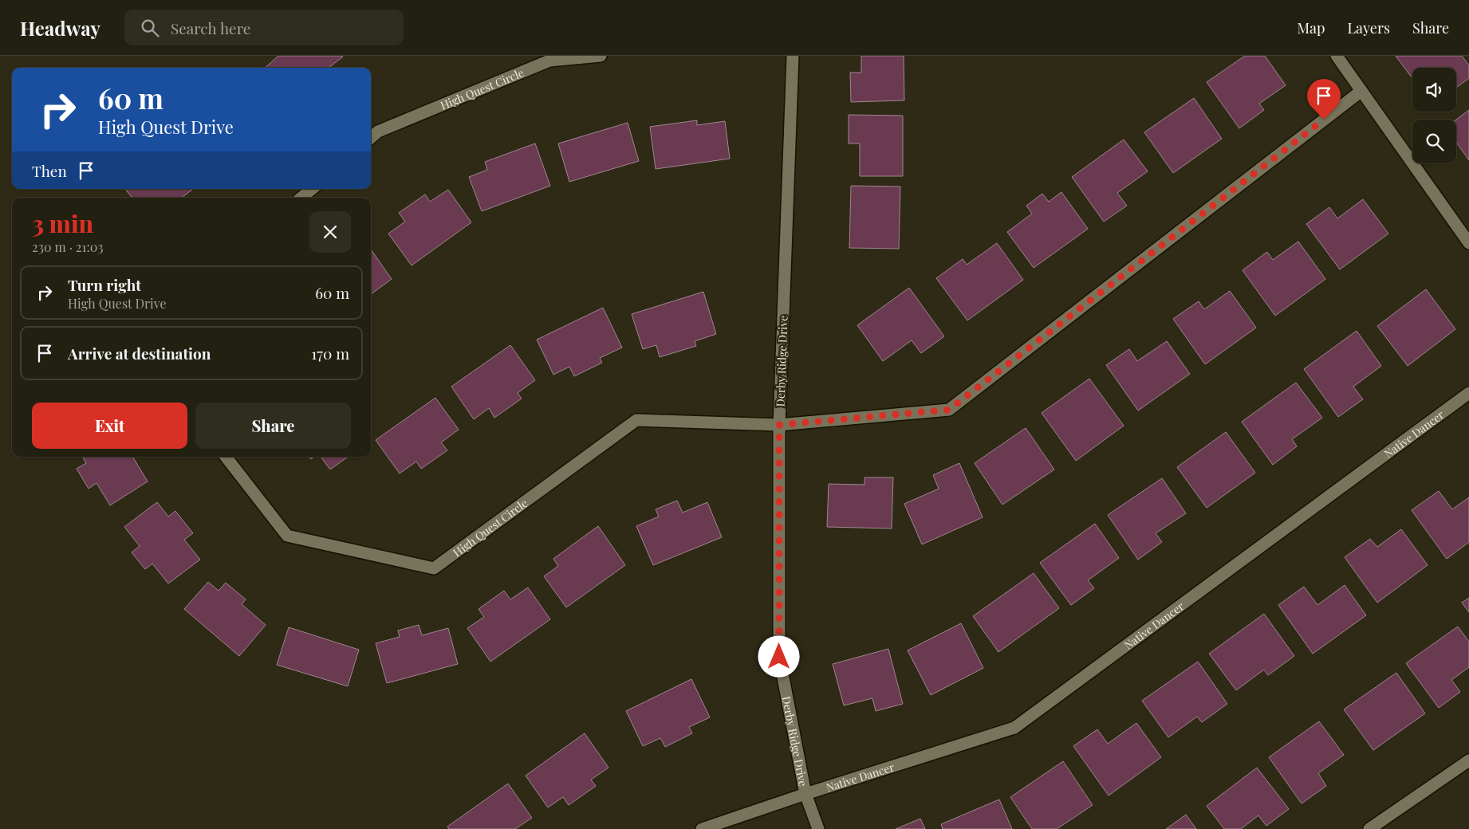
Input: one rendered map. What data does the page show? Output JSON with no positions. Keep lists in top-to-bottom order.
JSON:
{
  "streets": {
    "street": ["High Quest Circle", "Derby Ridge Drive", "Native Dancer"]
  },
  "crossings": [
    ["High Quest Circle", "Derby Ridge Drive"],
    ["Derby Ridge Drive", "Native Dancer"]
  ],
  "page": {
    "header": "Headway",
    "search": "Search here",
    "nav": ["Map", "Layers", "Share"],
    "turn": ["60 m", "High Quest Drive"],
    "then": "Then",
    "heading": ["3 min", "230 m · 21:03"],
    "list": [
      {
        "name": "Turn right",
        "note": "High Quest Drive",
        "value": "60 m"
      },
      {
        "name": "Arrive at destination",
        "value": "170 m"
      }
    ],
    "buttons": ["Exit", "Share"]
  }
}
